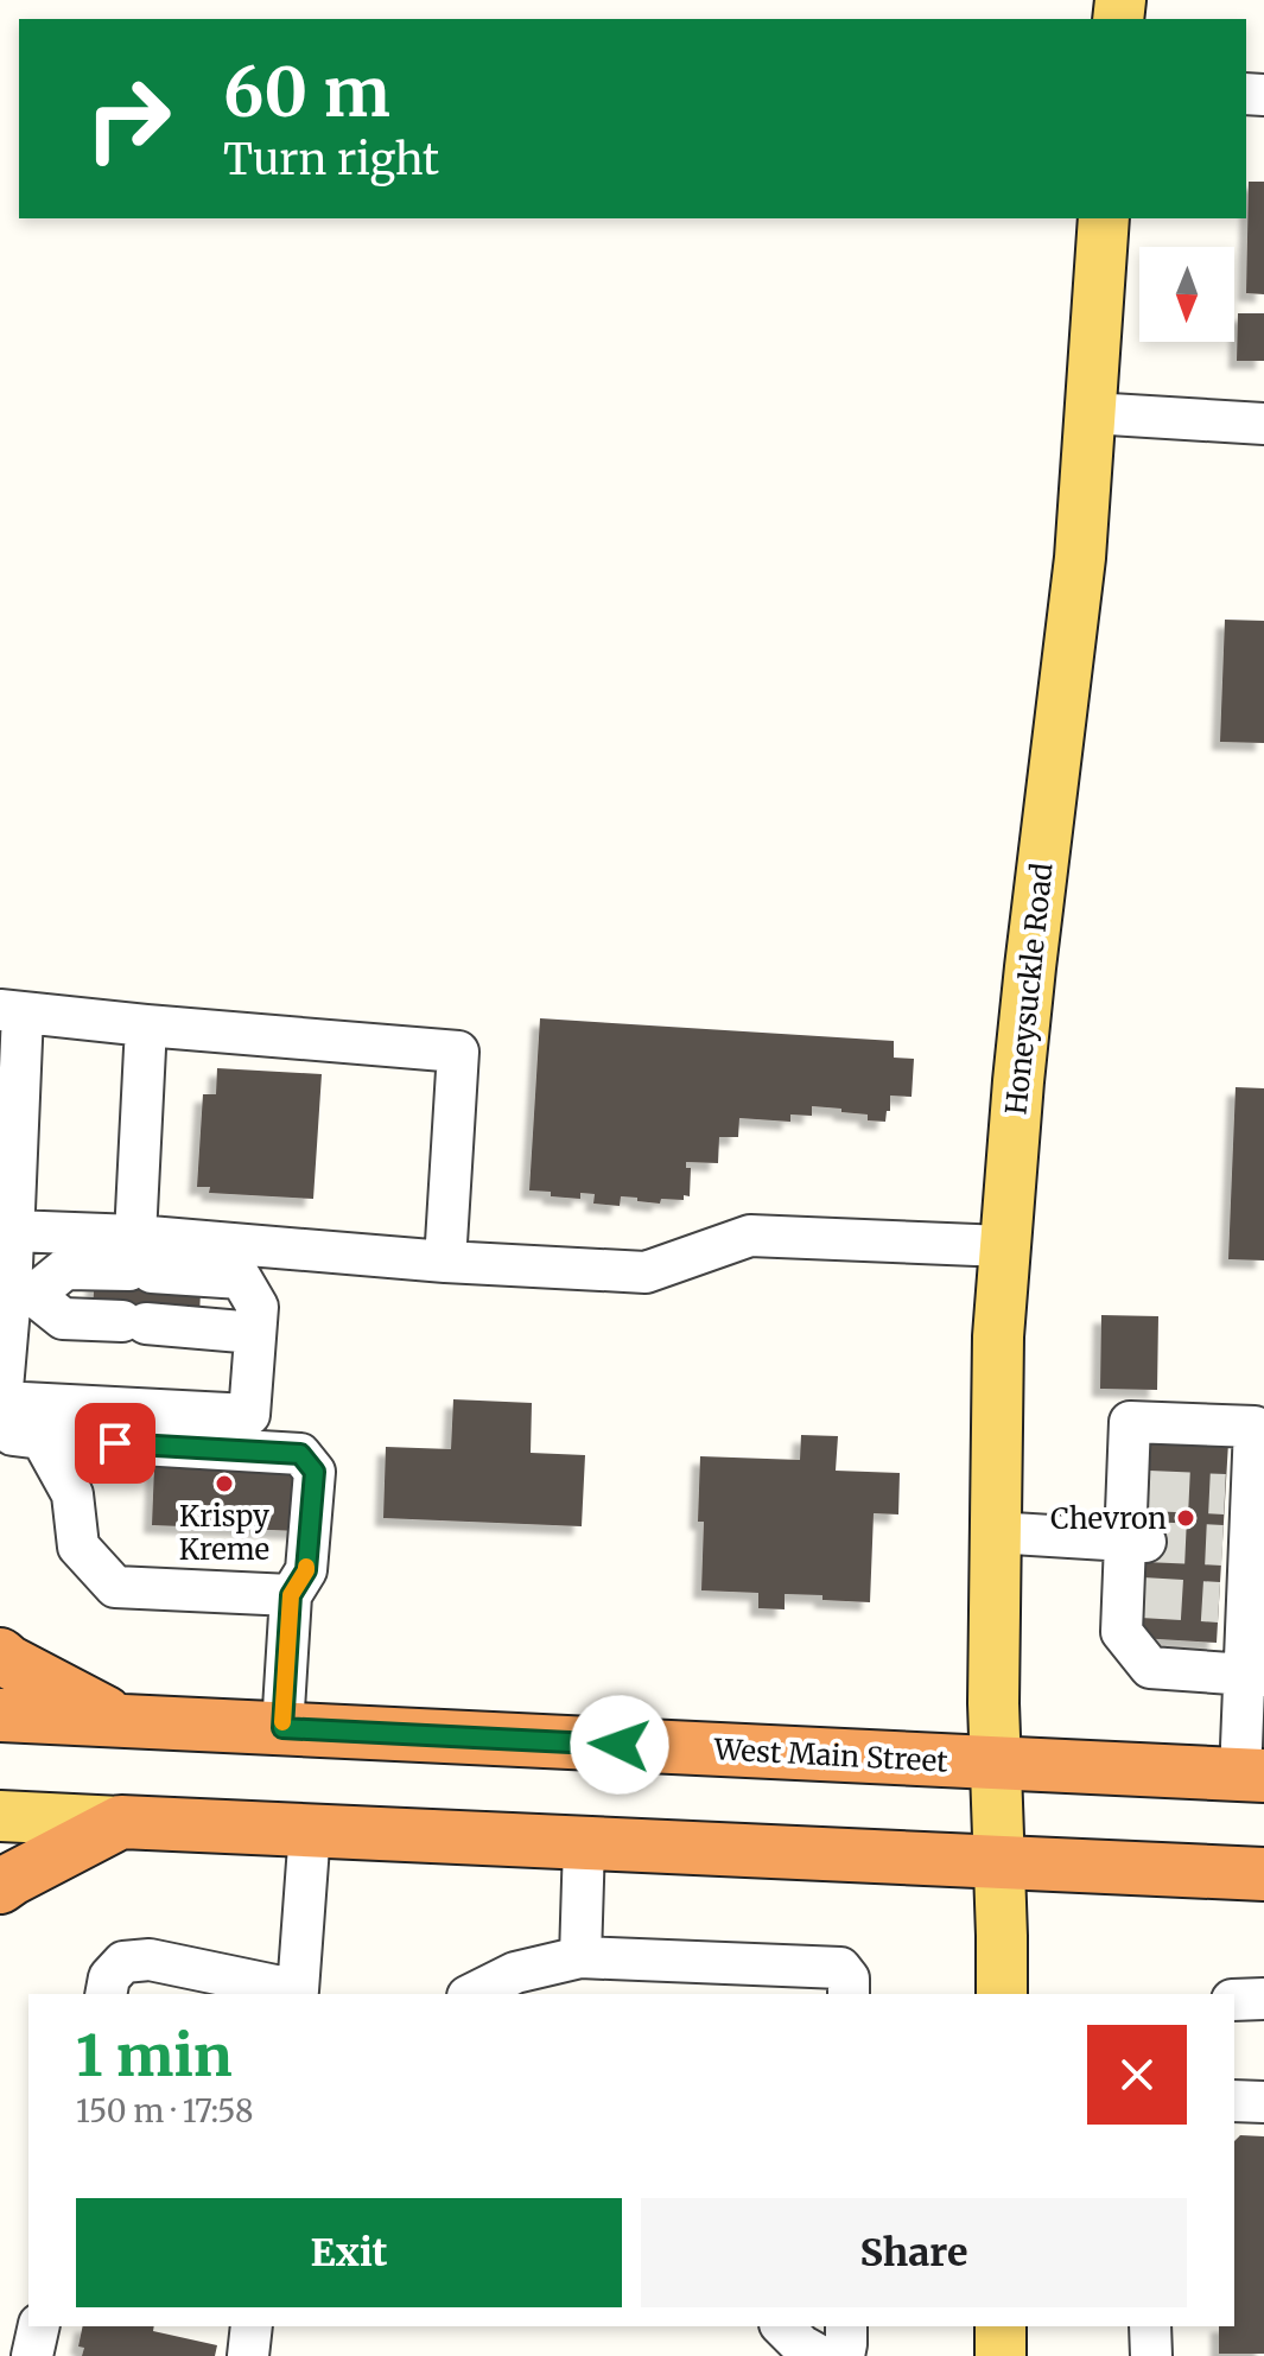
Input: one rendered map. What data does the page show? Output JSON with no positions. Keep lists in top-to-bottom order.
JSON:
{
  "streets": {
    "highway": ["West Main Street"],
    "main road": ["Honeysuckle Road"]
  },
  "crossings": [
    ["Honeysuckle Road", "West Main Street"]
  ],
  "places": ["Krispy Kreme", "Chevron"],
  "north": "bottom",
  "page": {
    "turn": ["60 m", "Turn right"],
    "heading": ["1 min", "150 m · 17:58"],
    "buttons": ["Exit", "Share"]
  }
}
